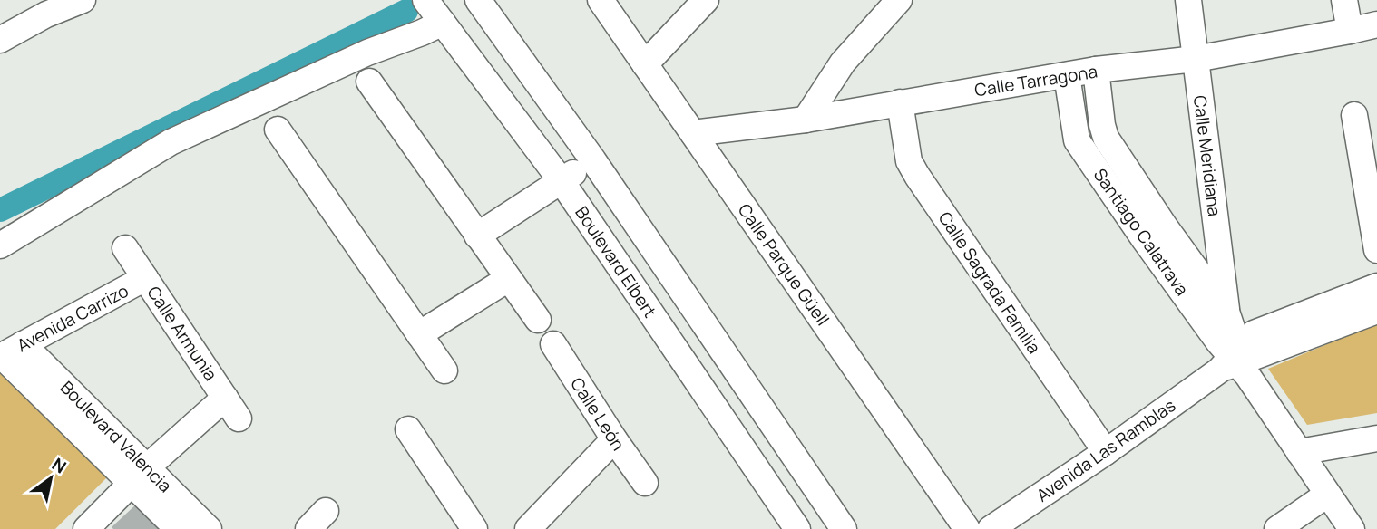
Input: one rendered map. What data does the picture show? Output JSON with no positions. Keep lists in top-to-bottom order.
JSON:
{
  "streets": {
    "street": [
      "Calle Tarragona",
      "Calle Meridiana",
      "Santiago Calatrava",
      "Boulevard Elbert",
      "Calle Parque Güell",
      "Calle Sagrada Familia",
      "Avenida Carrizo",
      "Calle Armunia",
      "Calle León",
      "Boulevard Valencia",
      "Avenida Las Ramblas"
    ]
  },
  "crossings": [
    ["Calle Tarragona", "Calle Meridiana"],
    ["Calle Tarragona", "Santiago Calatrava"],
    ["Calle Tarragona", "Calle Parque Güell"],
    ["Calle Tarragona", "Calle Sagrada Familia"],
    ["Santiago Calatrava", "Avenida Las Ramblas"],
    ["Calle Sagrada Familia", "Avenida Las Ramblas"],
    ["Avenida Carrizo", "Calle Armunia"],
    ["Avenida Carrizo", "Boulevard Valencia"],
    ["Calle Armunia", "Boulevard Valencia"]
  ],
  "north": "top right"
}
